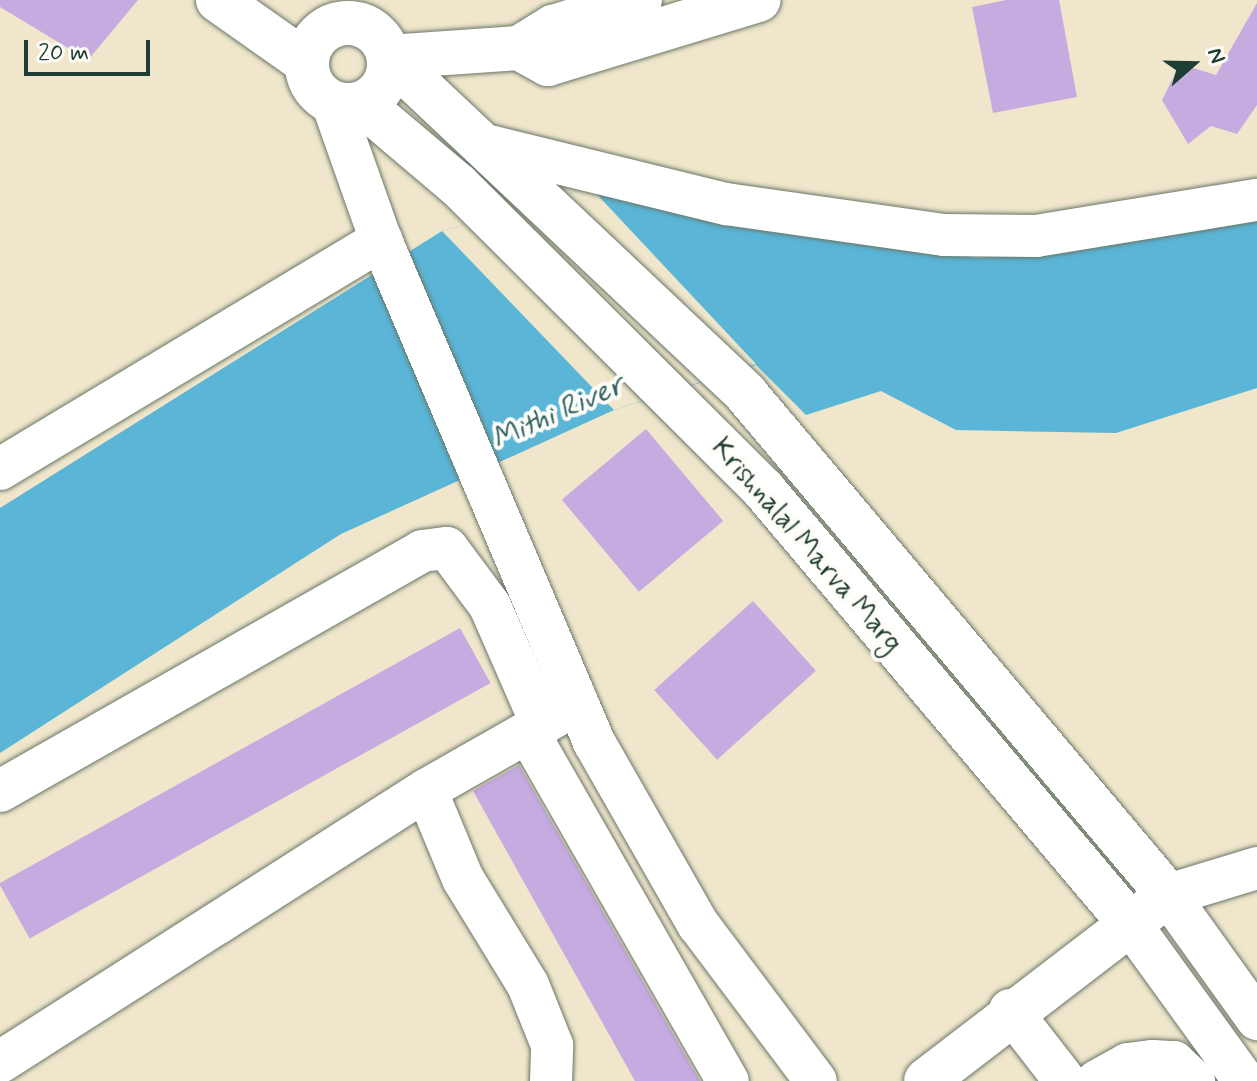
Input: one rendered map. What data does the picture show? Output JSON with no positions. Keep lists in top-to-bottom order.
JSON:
{
  "streets": {
    "street": ["Krishnalal Marva Marg"]
  },
  "water": ["Mithi River"],
  "scale_bar": "20 m",
  "north": "right"
}
